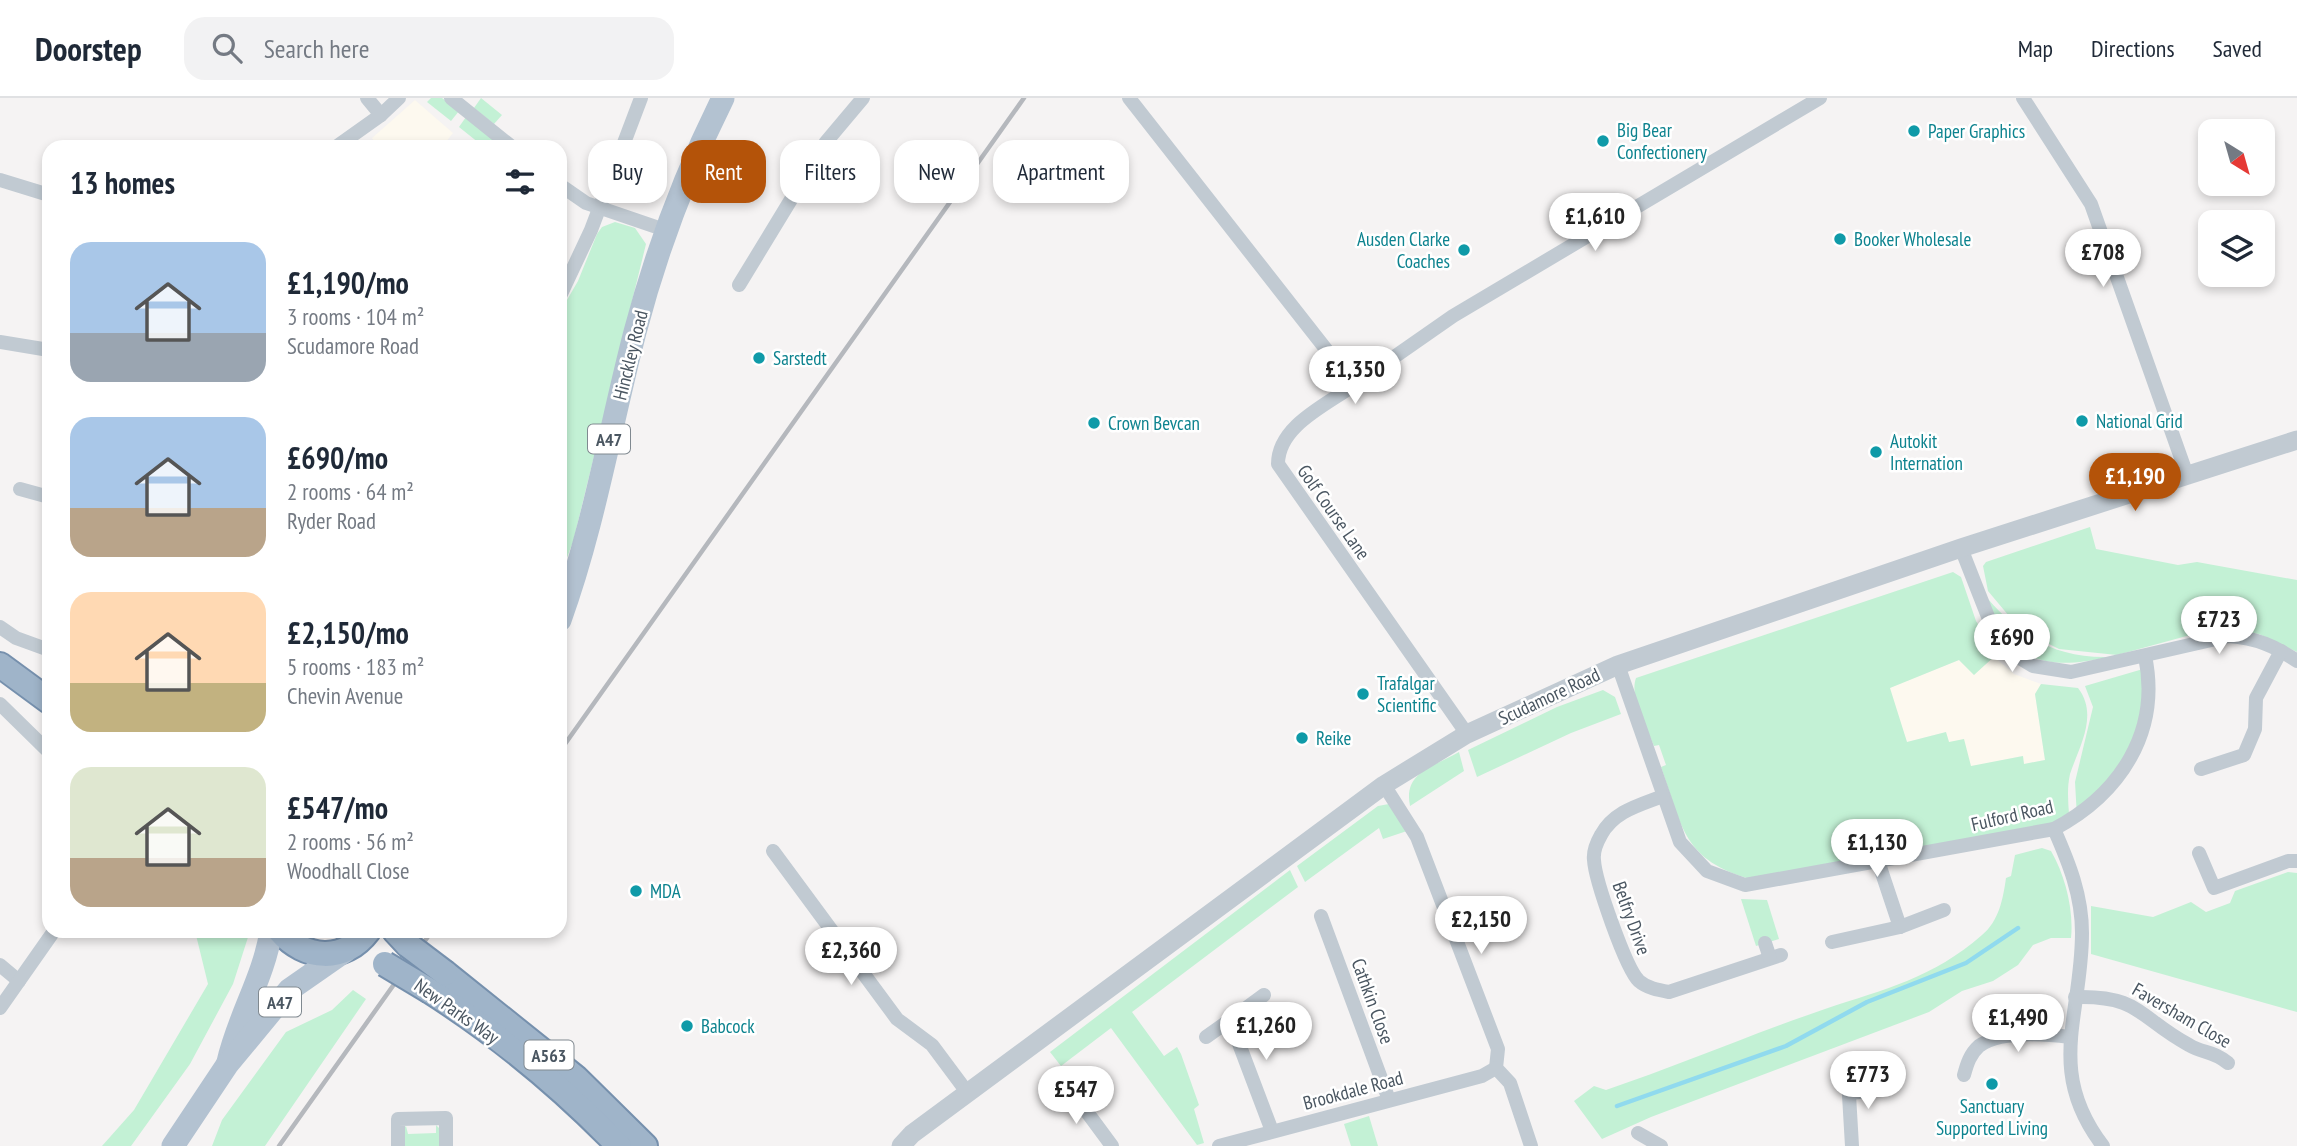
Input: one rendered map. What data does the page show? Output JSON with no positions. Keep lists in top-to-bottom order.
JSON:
{
  "streets": {
    "highway": ["New Parks Way", "A563"],
    "main road": ["Hinckley Road", "A47"],
    "street": [
      "Golf Course Lane",
      "Scudamore Road",
      "Fulford Road",
      "Belfry Drive",
      "Cathkin Close",
      "Faversham Close",
      "Brookdale Road"
    ]
  },
  "crossings": [
    ["A47", "New Parks Way"],
    ["A47", "A563"],
    ["Golf Course Lane", "Scudamore Road"],
    ["Scudamore Road", "Fulford Road"],
    ["Fulford Road", "Belfry Drive"],
    ["Cathkin Close", "Brookdale Road"],
    ["New Parks Way", "A563"]
  ],
  "places": [
    "Paper Graphics",
    "Big Bear Confectionery",
    "Booker Wholesale",
    "Ausden Clarke Coaches",
    "Sarstedt",
    "National Grid",
    "Crown Bevcan",
    "Autokit Internation",
    "Trafalgar Scientific",
    "Reike",
    "MDA",
    "Babcock",
    "Sanctuary Supported Living"
  ],
  "north": "bottom right",
  "page": {
    "header": "Doorstep",
    "search": "Search here",
    "nav": ["Map", "Directions", "Saved"],
    "chip": [
      "Buy",
      "Rent",
      "Filters",
      "New",
      "Apartment"
    ],
    "heading": "13 homes",
    "price": [
      "£1,610",
      "£708",
      "£1,350",
      "£1,190",
      "£723",
      "£690",
      "£1,130",
      "£2,150",
      "£2,360",
      "£1,490",
      "£1,260",
      "£773",
      "£547"
    ],
    "list": [
      {
        "name": "£1,190/mo",
        "note": "3 rooms · 104 m² · Scudamore Road"
      },
      {
        "name": "£690/mo",
        "note": "2 rooms · 64 m² · Ryder Road"
      },
      {
        "name": "£2,150/mo",
        "note": "5 rooms · 183 m² · Chevin Avenue"
      },
      {
        "name": "£547/mo",
        "note": "2 rooms · 56 m² · Woodhall Close"
      }
    ]
  }
}
